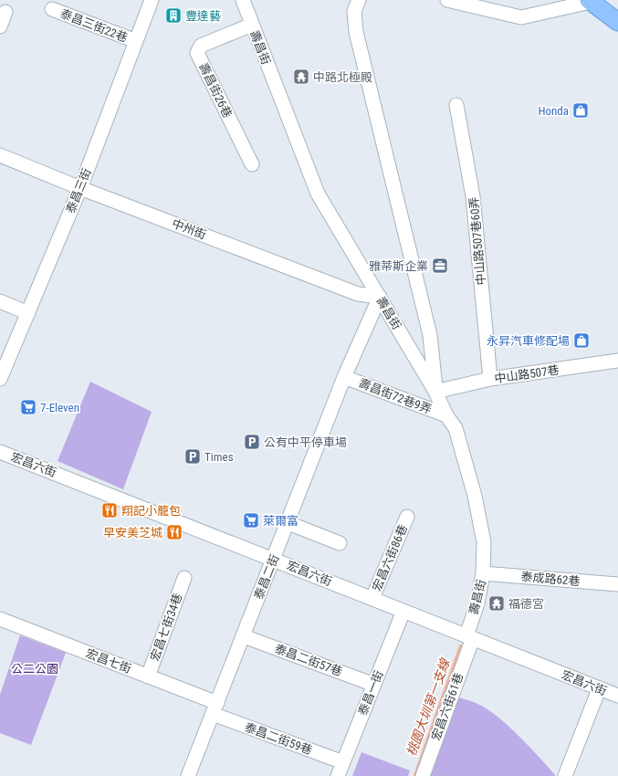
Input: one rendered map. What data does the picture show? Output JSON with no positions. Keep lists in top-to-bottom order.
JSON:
{
  "streets": {
    "street": [
      "泰昌三街22巷",
      "壽昌街",
      "壽昌街26巷",
      "泰昌三街",
      "中州街",
      "中山路507巷60弄",
      "中山路507巷",
      "壽昌街72巷9弄",
      "宏昌六街",
      "宏昌六街86巷",
      "泰昌二街",
      "泰成路62巷",
      "宏昌七街34巷",
      "泰昌二街57巷",
      "宏昌七街",
      "泰昌一街",
      "宏昌六街61巷",
      "泰昌二街59巷"
    ]
  },
  "crossings": [
    ["泰昌三街22巷", "泰昌三街"],
    ["壽昌街", "壽昌街26巷"],
    ["壽昌街", "中州街"],
    ["壽昌街", "中山路507巷"],
    ["壽昌街", "壽昌街72巷9弄"],
    ["壽昌街", "宏昌六街"],
    ["壽昌街", "泰昌二街"],
    ["壽昌街", "泰成路62巷"],
    ["壽昌街", "宏昌六街61巷"],
    ["泰昌三街", "中州街"],
    ["中州街", "泰昌二街"],
    ["中山路507巷60弄", "中山路507巷"],
    ["壽昌街72巷9弄", "泰昌二街"],
    ["宏昌六街", "宏昌六街86巷"],
    ["宏昌六街", "泰昌二街"],
    ["宏昌六街", "泰昌一街"],
    ["宏昌六街", "宏昌六街61巷"],
    ["泰昌二街", "泰昌二街57巷"],
    ["泰昌二街", "宏昌七街"],
    ["泰昌二街", "泰昌二街59巷"],
    ["宏昌七街34巷", "宏昌七街"],
    ["泰昌二街57巷", "泰昌一街"],
    ["宏昌七街", "泰昌二街59巷"],
    ["泰昌一街", "泰昌二街59巷"]
  ],
  "water": ["桃園大圳第一支線"],
  "parks": ["公二公園"],
  "places": {
    "building": ["豐達藝"],
    "temple": ["中路北極殿", "福德宮"],
    "shop": ["Honda", "永昇汽車修配場"],
    "office": ["雅蒂斯企業"],
    "supermarket": ["7-Eleven", "萊爾富"],
    "parking": ["公有中平停車場", "Times"],
    "restaurant": ["翔記小籠包", "早安美芝城"]
  }
}
